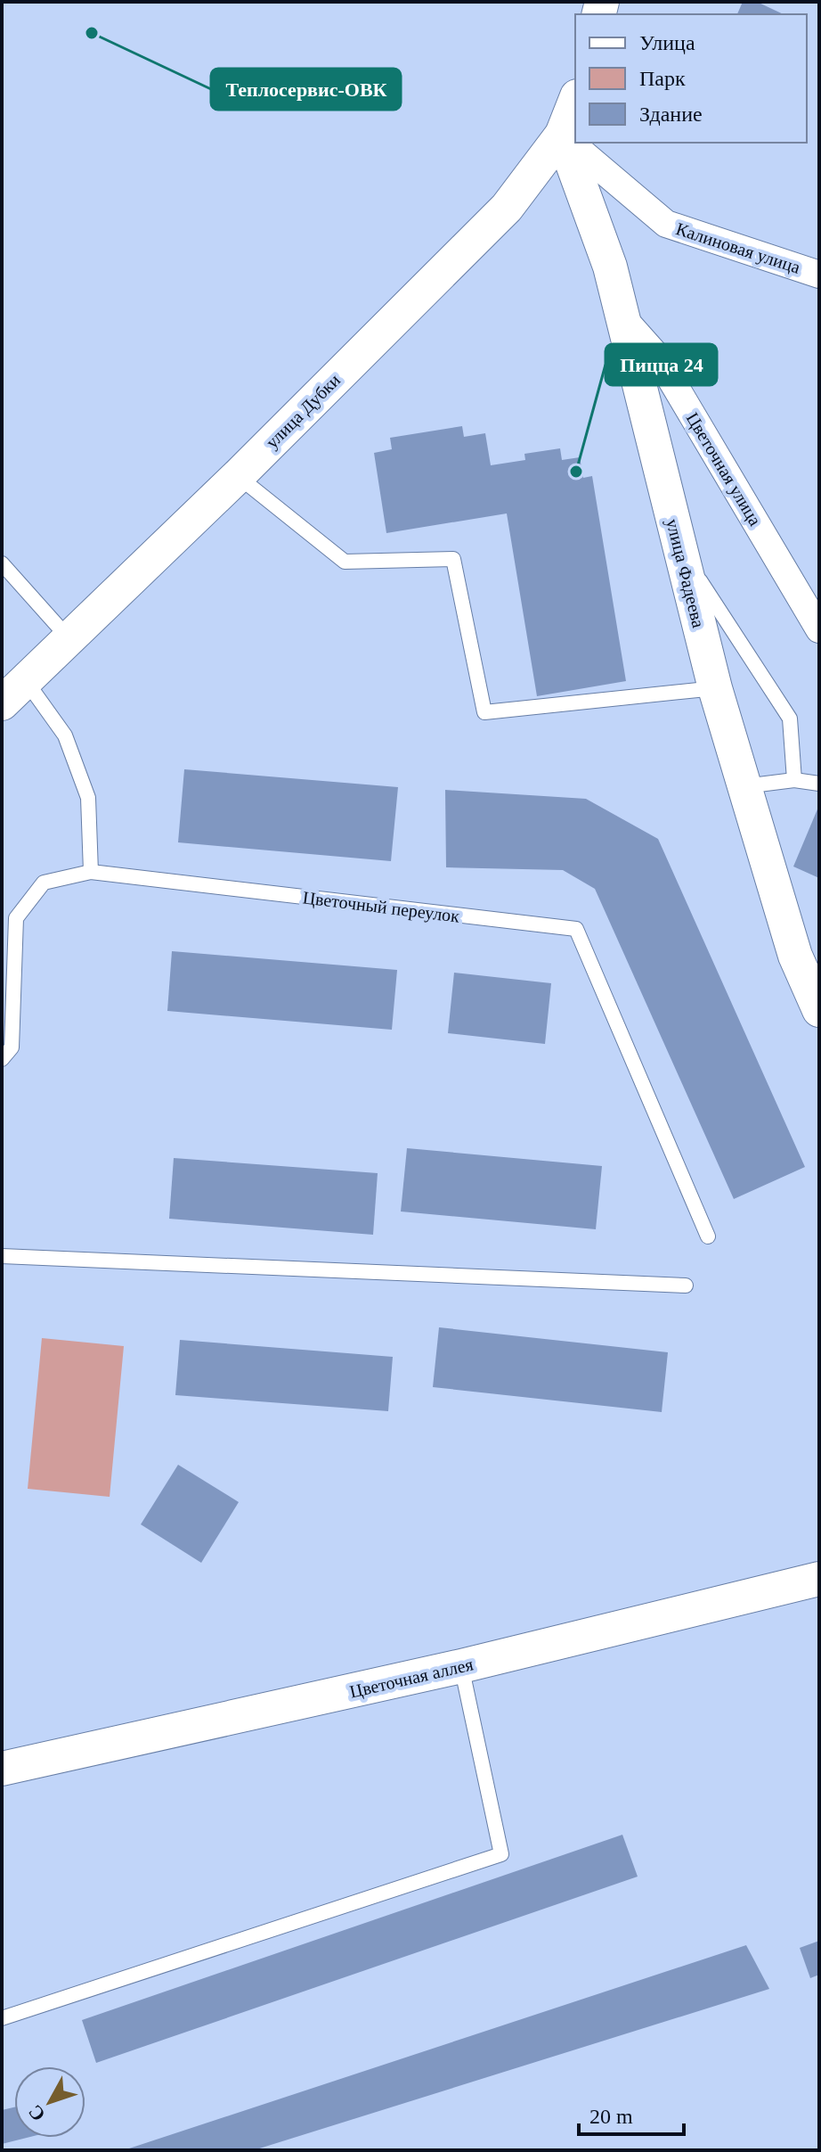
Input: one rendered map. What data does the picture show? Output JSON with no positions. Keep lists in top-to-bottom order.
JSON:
{
  "streets": {
    "street": [
      "Калиновая улица",
      "улица Дубки",
      "Цветочная улица",
      "улица Фадеева",
      "Цветочная аллея"
    ],
    "lane": ["Цветочный переулок"]
  },
  "crossings": [
    ["Калиновая улица", "улица Дубки"],
    ["Калиновая улица", "улица Фадеева"],
    ["улица Дубки", "улица Фадеева"],
    ["Цветочная улица", "улица Фадеева"]
  ],
  "places": ["Теплосервис-ОВК", "Пицца 24"],
  "legend": ["Улица", "Парк", "Здание"],
  "scale_bar": "20 m",
  "north": "bottom left"
}
